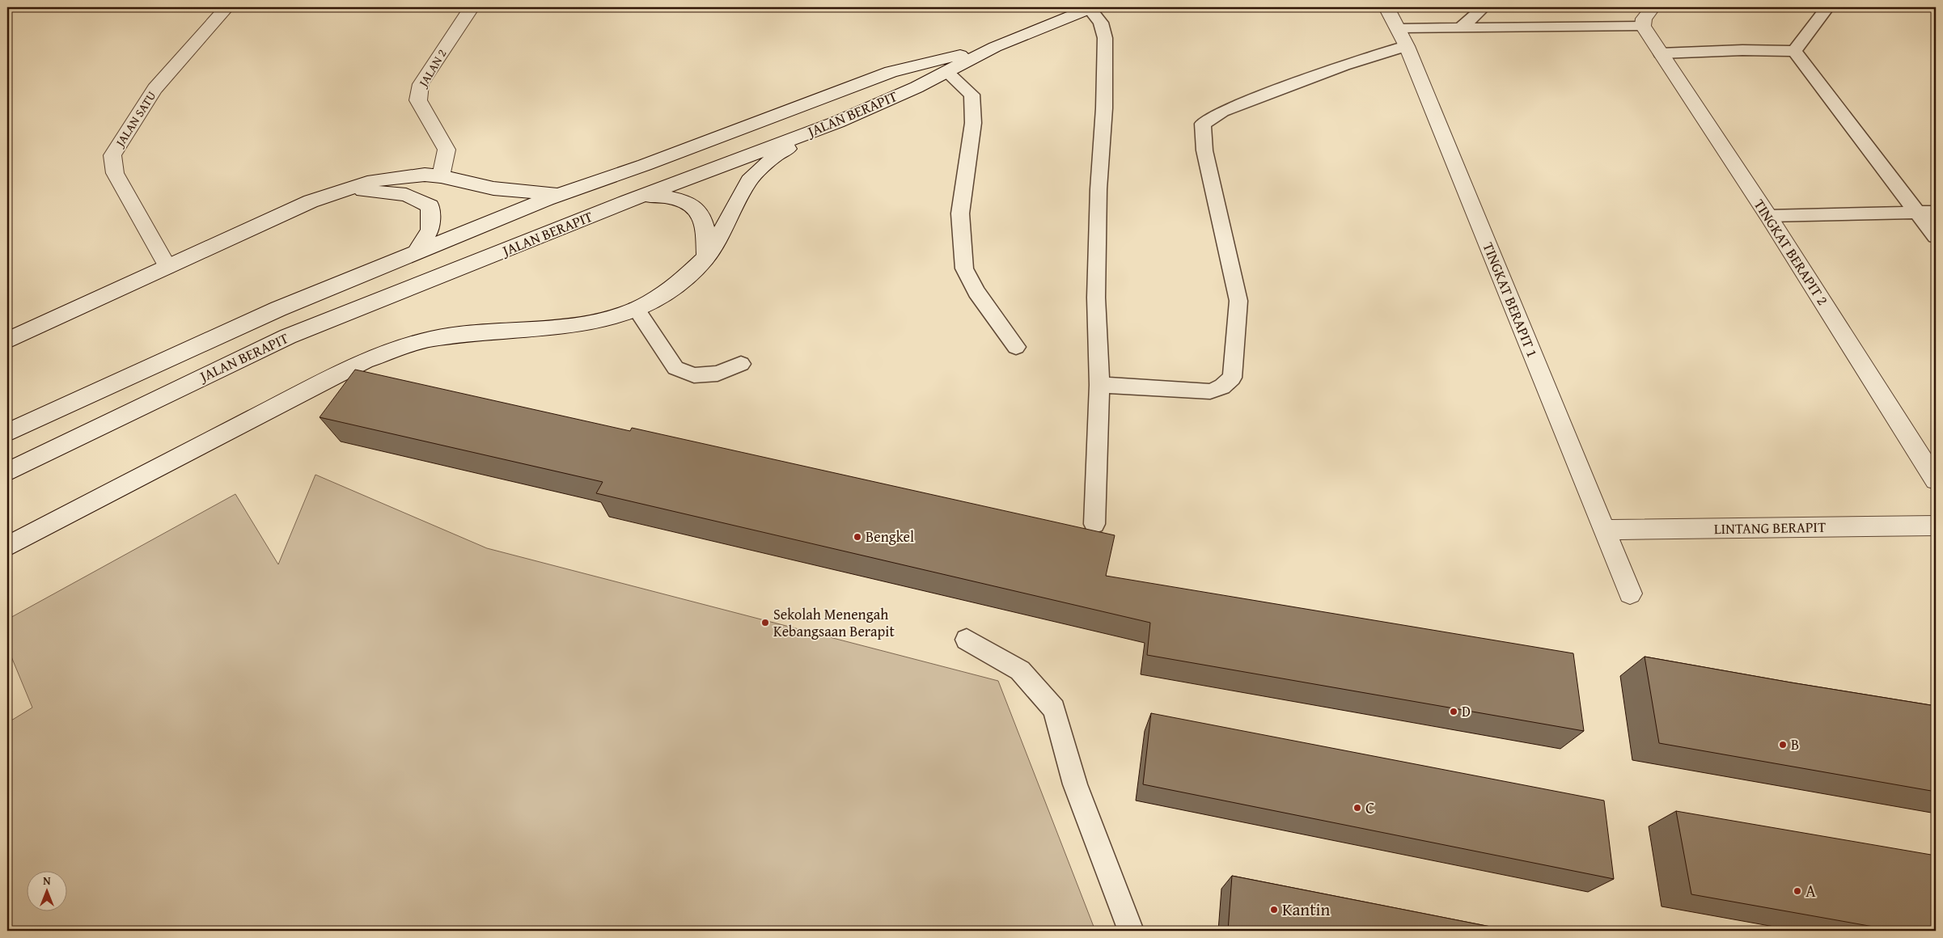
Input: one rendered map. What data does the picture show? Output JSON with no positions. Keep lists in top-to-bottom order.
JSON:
{
  "streets": {
    "main road": [
      "JALAN 2",
      "JALAN BERAPIT",
      "JALAN SATU",
      "TINGKAT BERAPIT 2",
      "TINGKAT BERAPIT 1",
      "LINTANG BERAPIT"
    ]
  },
  "crossings": [
    ["TINGKAT BERAPIT 1", "LINTANG BERAPIT"]
  ],
  "places": [
    "Bengkel",
    "Sekolah Menengah Kebangsaan Berapit",
    "D",
    "B",
    "C",
    "A",
    "Kantin"
  ],
  "north": "top"
}
